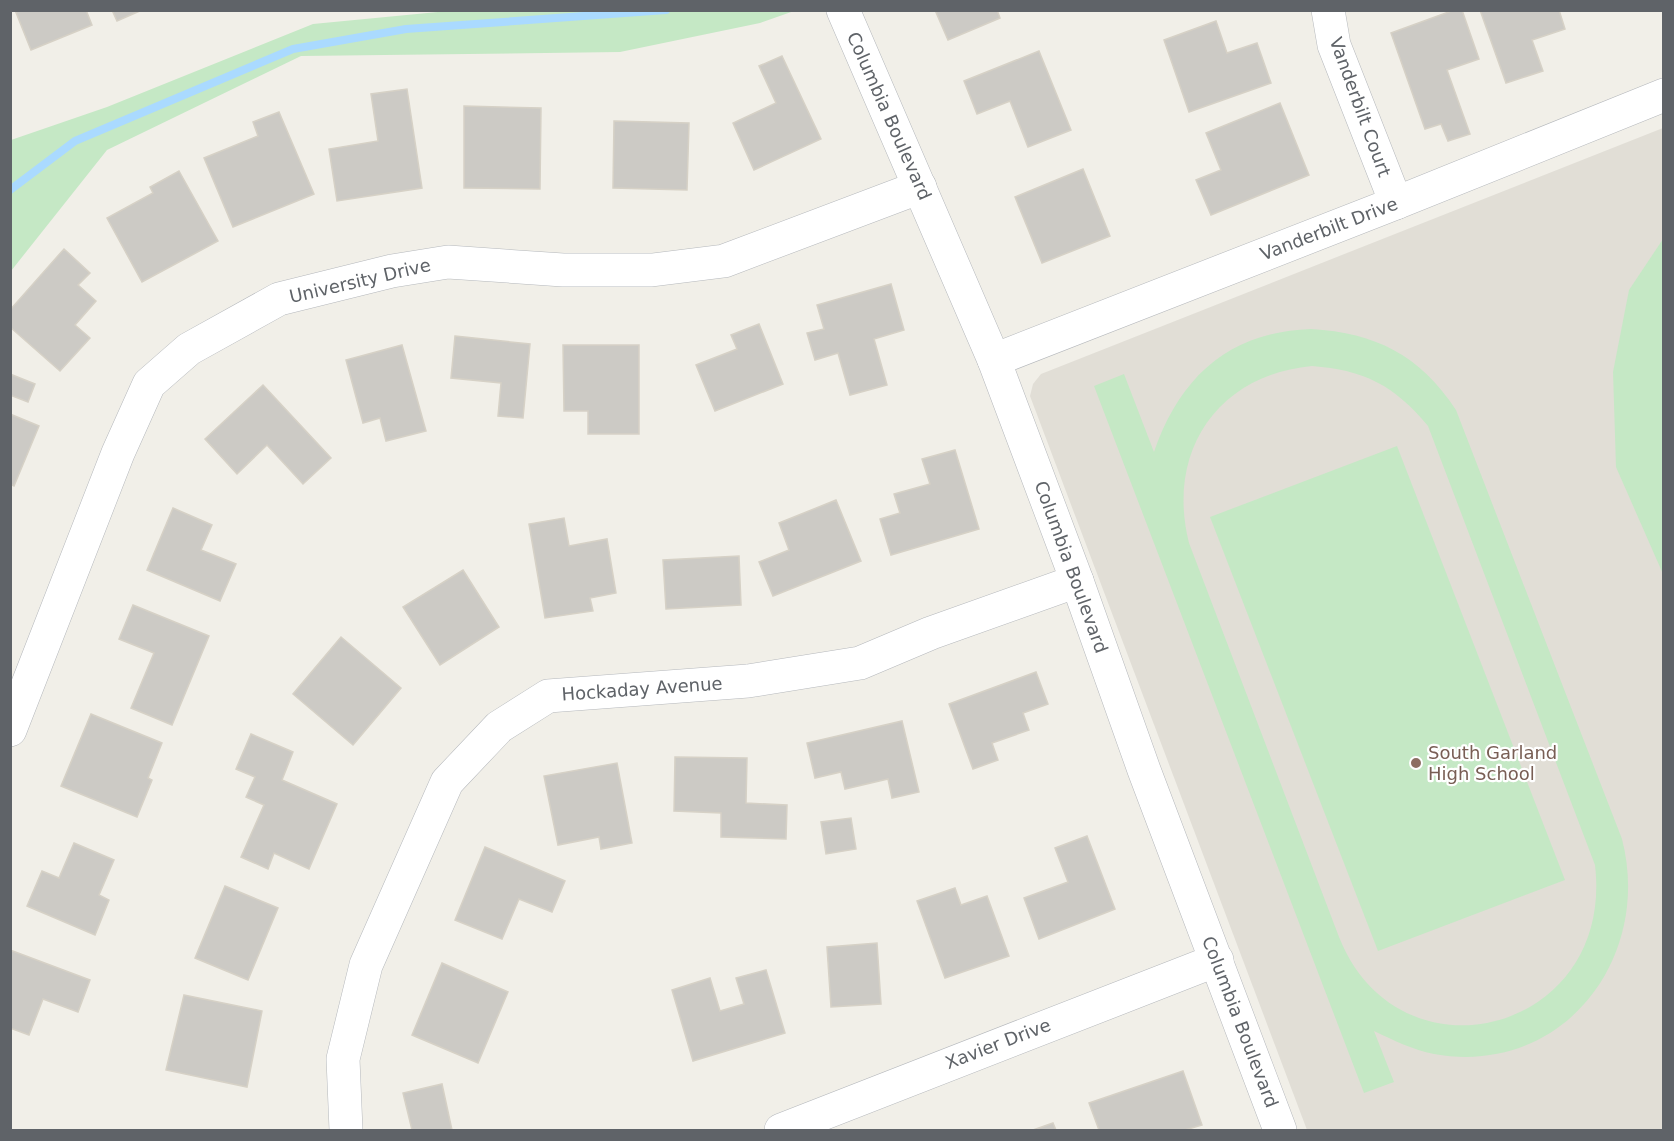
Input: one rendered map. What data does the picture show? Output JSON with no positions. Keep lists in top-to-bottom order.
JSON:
{
  "streets": {
    "street": [
      "Vanderbilt Court",
      "Columbia Boulevard",
      "Vanderbilt Drive",
      "University Drive",
      "Hockaday Avenue",
      "Xavier Drive"
    ]
  },
  "crossings": [
    ["Vanderbilt Court", "Vanderbilt Drive"],
    ["Columbia Boulevard", "Vanderbilt Drive"],
    ["Columbia Boulevard", "University Drive"],
    ["Columbia Boulevard", "Hockaday Avenue"],
    ["Columbia Boulevard", "Xavier Drive"]
  ],
  "places": ["South Garland High School"]
}
